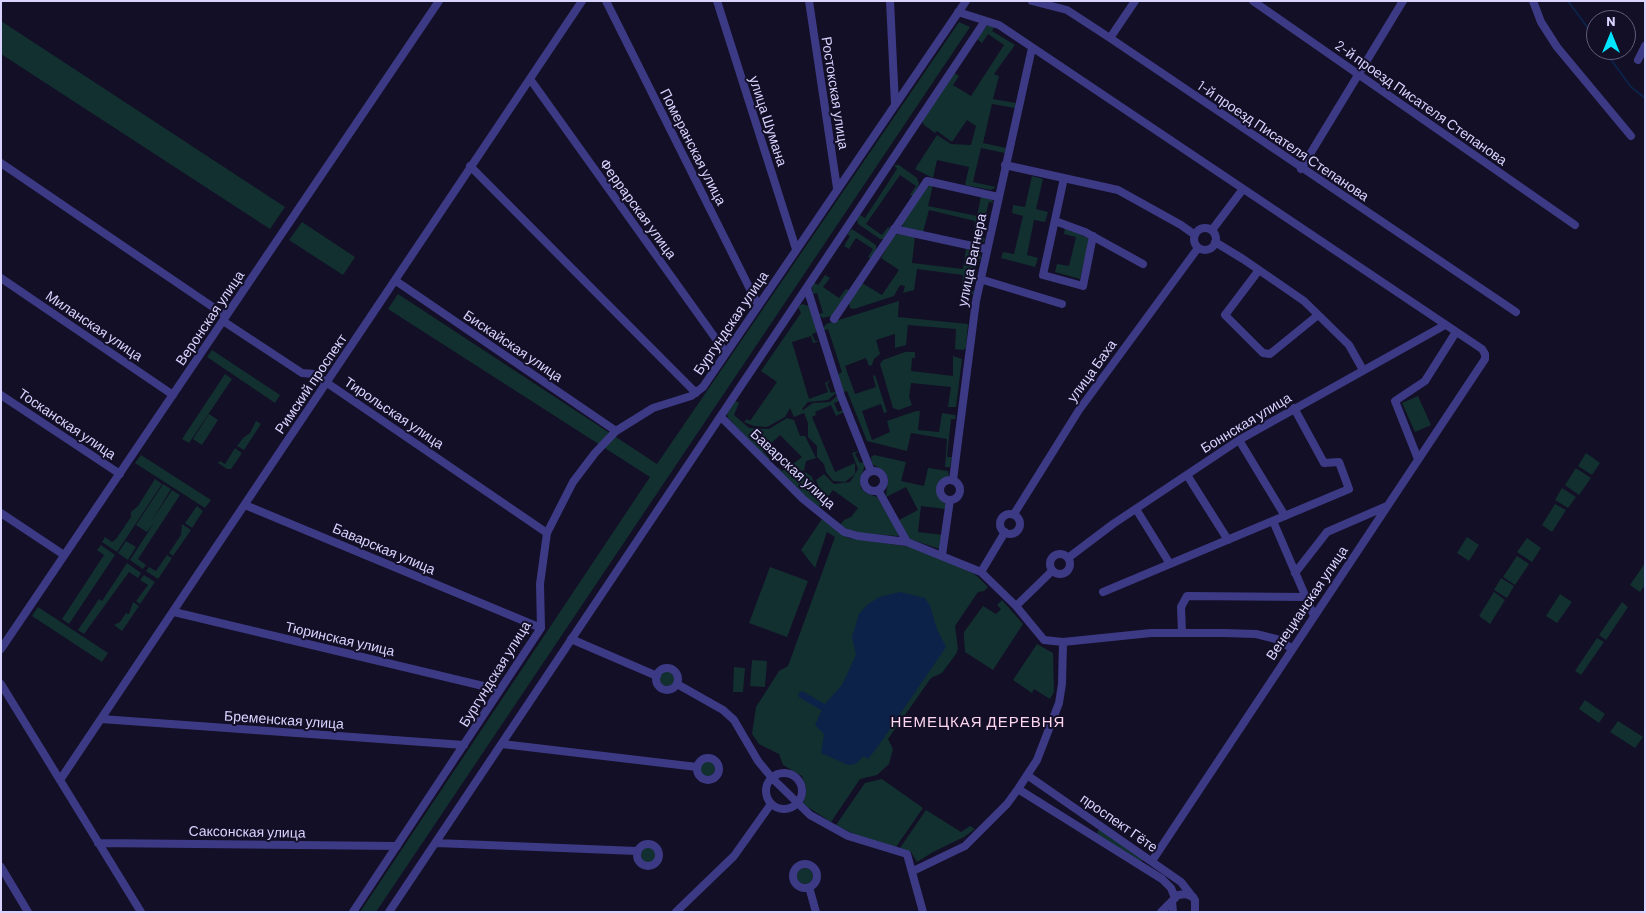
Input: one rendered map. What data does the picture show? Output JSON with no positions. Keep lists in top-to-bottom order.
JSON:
{
  "streets": {
    "street": [
      "Ростокская улица",
      "2-й проезд Писателя Степанова",
      "улица Шумана",
      "1-й проезд Писателя Степанова",
      "Померанская улица",
      "Феррарская улица",
      "улица Вагнера",
      "Веронская улица",
      "Бургундская улица",
      "Миланская улица",
      "Бискайская улица",
      "улица Баха",
      "Римский проспект",
      "Тирольская улица",
      "Боннская улица",
      "Тосканская улица",
      "Баварская улица",
      "Венецианская улица",
      "Тюринская улица",
      "Бременская улица",
      "проспект Гёте",
      "Саксонская улица"
    ]
  },
  "crossings": [
    ["Ростокская улица", "Бургундская улица"],
    ["улица Шумана", "Бургундская улица"],
    ["Померанская улица", "Бургундская улица"],
    ["Феррарская улица", "Бургундская улица"],
    ["Феррарская улица", "Римский проспект"],
    ["Веронская улица", "Миланская улица"],
    ["Веронская улица", "Тирольская улица"],
    ["Веронская улица", "Тосканская улица"],
    ["Бургундская улица", "Бискайская улица"],
    ["Бургундская улица", "Тирольская улица"],
    ["Бургундская улица", "Баварская улица"],
    ["Бургундская улица", "Тюринская улица"],
    ["Бургундская улица", "Бременская улица"],
    ["Бургундская улица", "Саксонская улица"],
    ["Бискайская улица", "Римский проспект"],
    ["Римский проспект", "Тирольская улица"],
    ["Римский проспект", "Баварская улица"],
    ["Римский проспект", "Тюринская улица"],
    ["Римский проспект", "Бременская улица"],
    ["Венецианская улица", "проспект Гёте"]
  ],
  "districts": ["НЕМЕЦКАЯ ДЕРЕВНЯ"],
  "north": "top"
}
